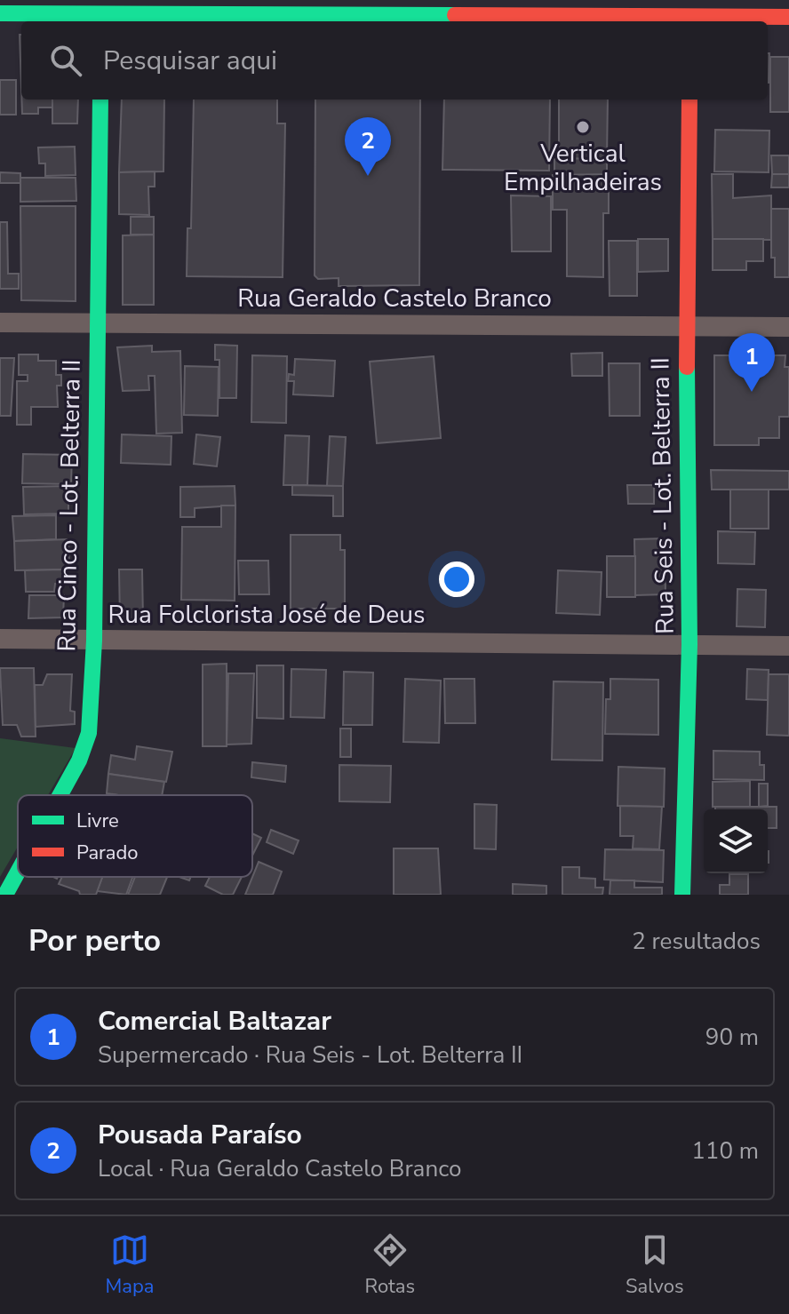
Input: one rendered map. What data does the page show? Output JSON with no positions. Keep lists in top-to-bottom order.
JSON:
{
  "streets": {
    "street": [
      "Rua Geraldo Castelo Branco",
      "Rua Seis - Lot. Belterra II",
      "Rua Cinco - Lot. Belterra II",
      "Rua Folclorista José de Deus"
    ]
  },
  "crossings": [
    ["Rua Geraldo Castelo Branco", "Rua Seis - Lot. Belterra II"],
    ["Rua Geraldo Castelo Branco", "Rua Cinco - Lot. Belterra II"],
    ["Rua Seis - Lot. Belterra II", "Rua Folclorista José de Deus"],
    ["Rua Cinco - Lot. Belterra II", "Rua Folclorista José de Deus"]
  ],
  "places": ["Vertical Empilhadeiras"],
  "legend": ["Livre", "Parado"],
  "page": {
    "search": "Pesquisar aqui",
    "pins": ["2", "1"],
    "heading": ["Por perto", "2 resultados"],
    "list": [
      {
        "mark": "1",
        "name": "Comercial Baltazar",
        "note": "Supermercado · Rua Seis - Lot. Belterra II",
        "value": "90 m"
      },
      {
        "mark": "2",
        "name": "Pousada Paraíso",
        "note": "Local · Rua Geraldo Castelo Branco",
        "value": "110 m"
      }
    ],
    "nav": ["Mapa", "Rotas", "Salvos"]
  }
}
